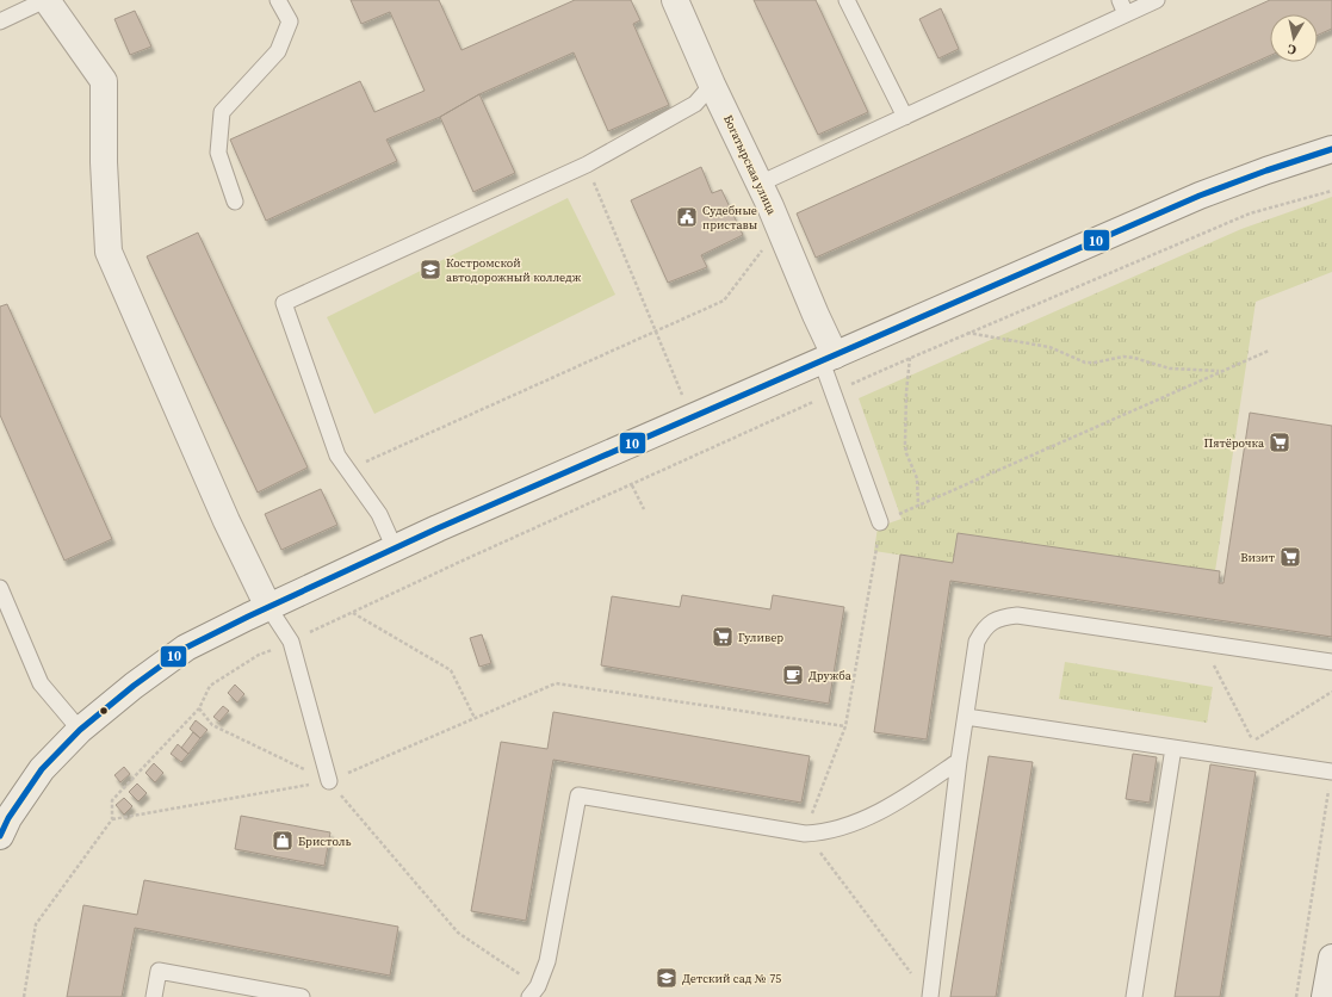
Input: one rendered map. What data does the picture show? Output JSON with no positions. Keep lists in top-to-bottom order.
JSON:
{
  "streets": {
    "main road": ["Богатырская улица"]
  },
  "places": {
    "public building": ["Судебные приставы"],
    "school or university": ["Костромской автодорожный колледж", "Детский сад № 75"],
    "supermarket": ["Пятёрочка", "Визит", "Гуливер"],
    "cafe": ["Дружба"],
    "shop": ["Бристоль"]
  },
  "lines": ["transit line 10"],
  "north": "bottom"
}
